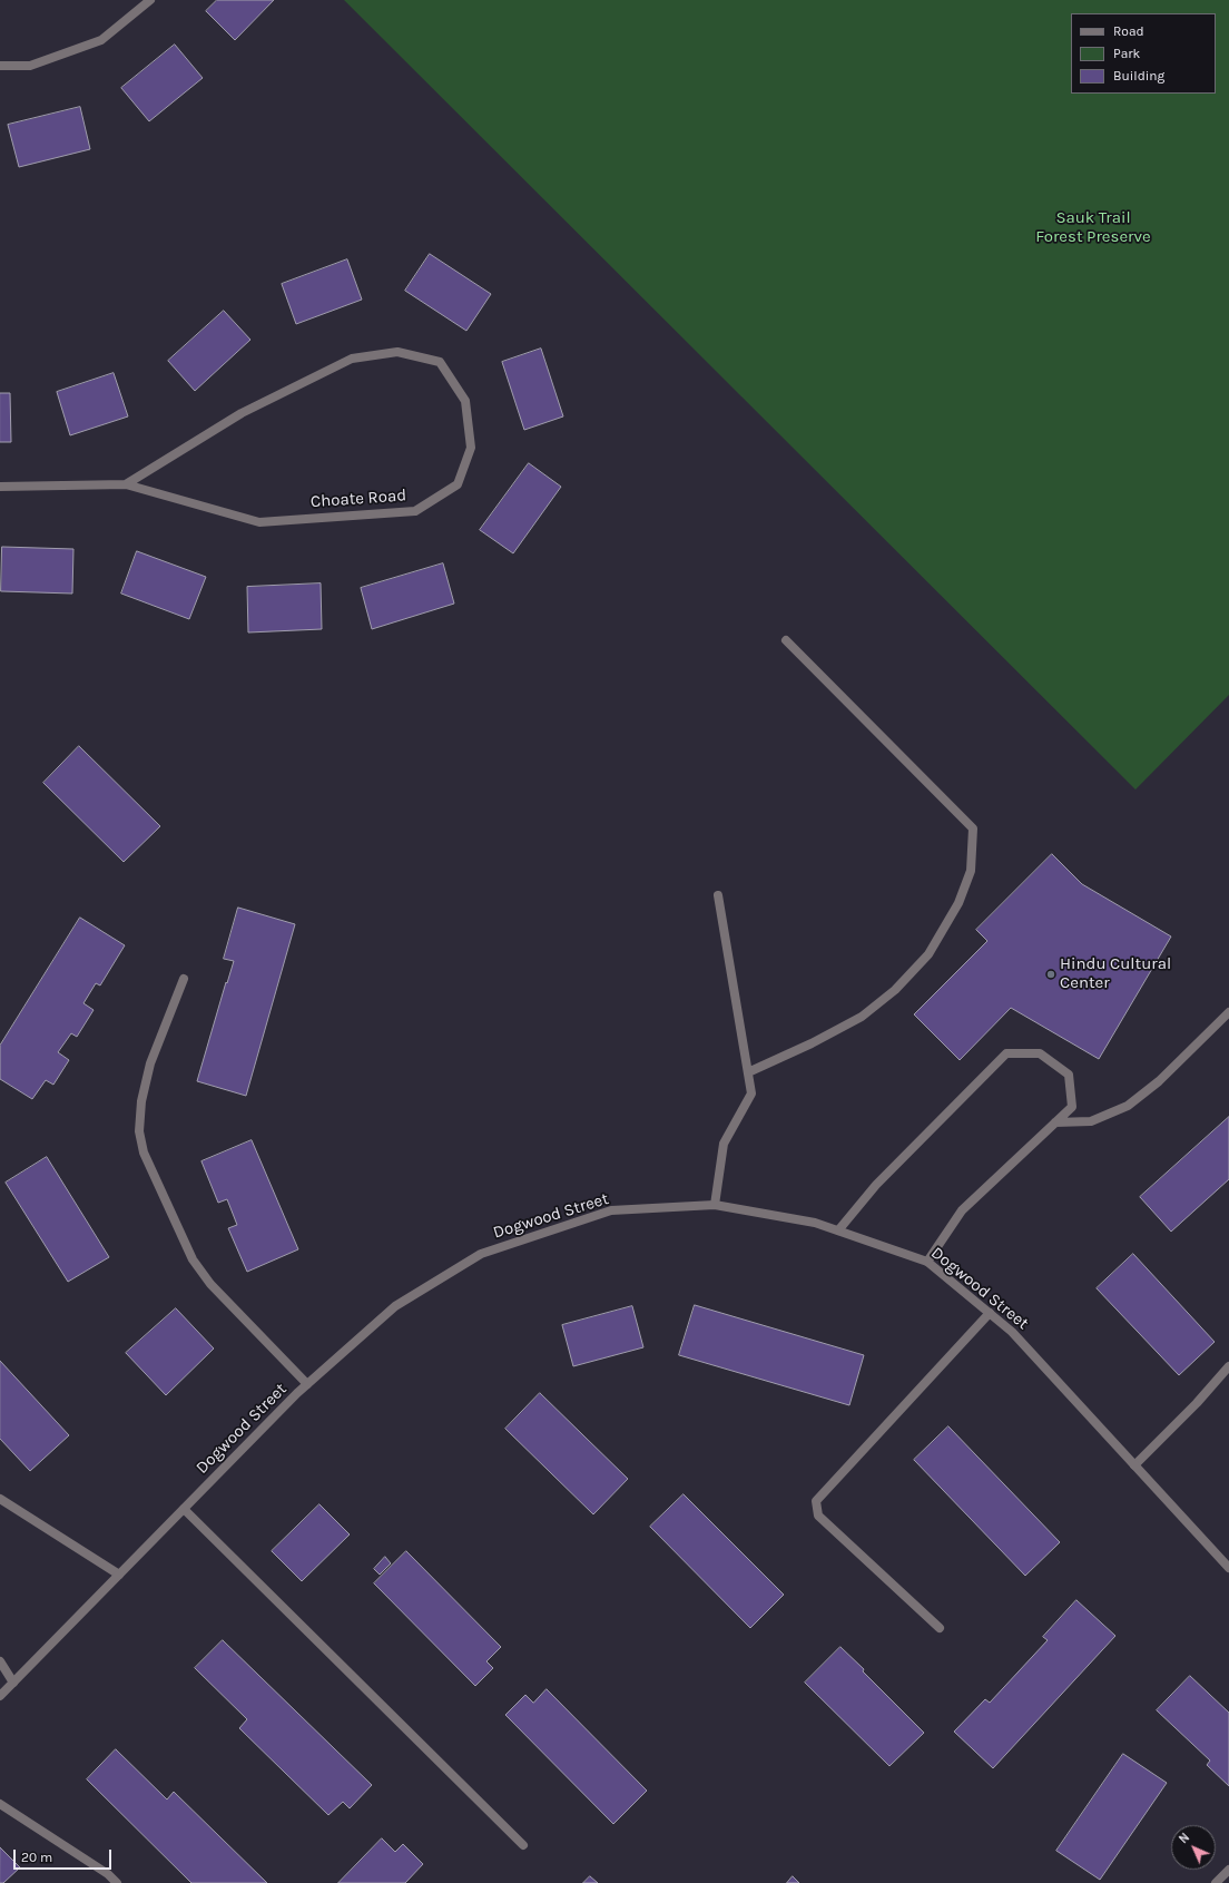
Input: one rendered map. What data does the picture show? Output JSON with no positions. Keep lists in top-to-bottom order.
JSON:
{
  "streets": {
    "street": ["Choate Road", "Dogwood Street"]
  },
  "parks": ["Sauk Trail Forest Preserve"],
  "places": ["Hindu Cultural Center"],
  "legend": ["Road", "Park", "Building"],
  "scale_bar": "20 m",
  "north": "top left"
}
